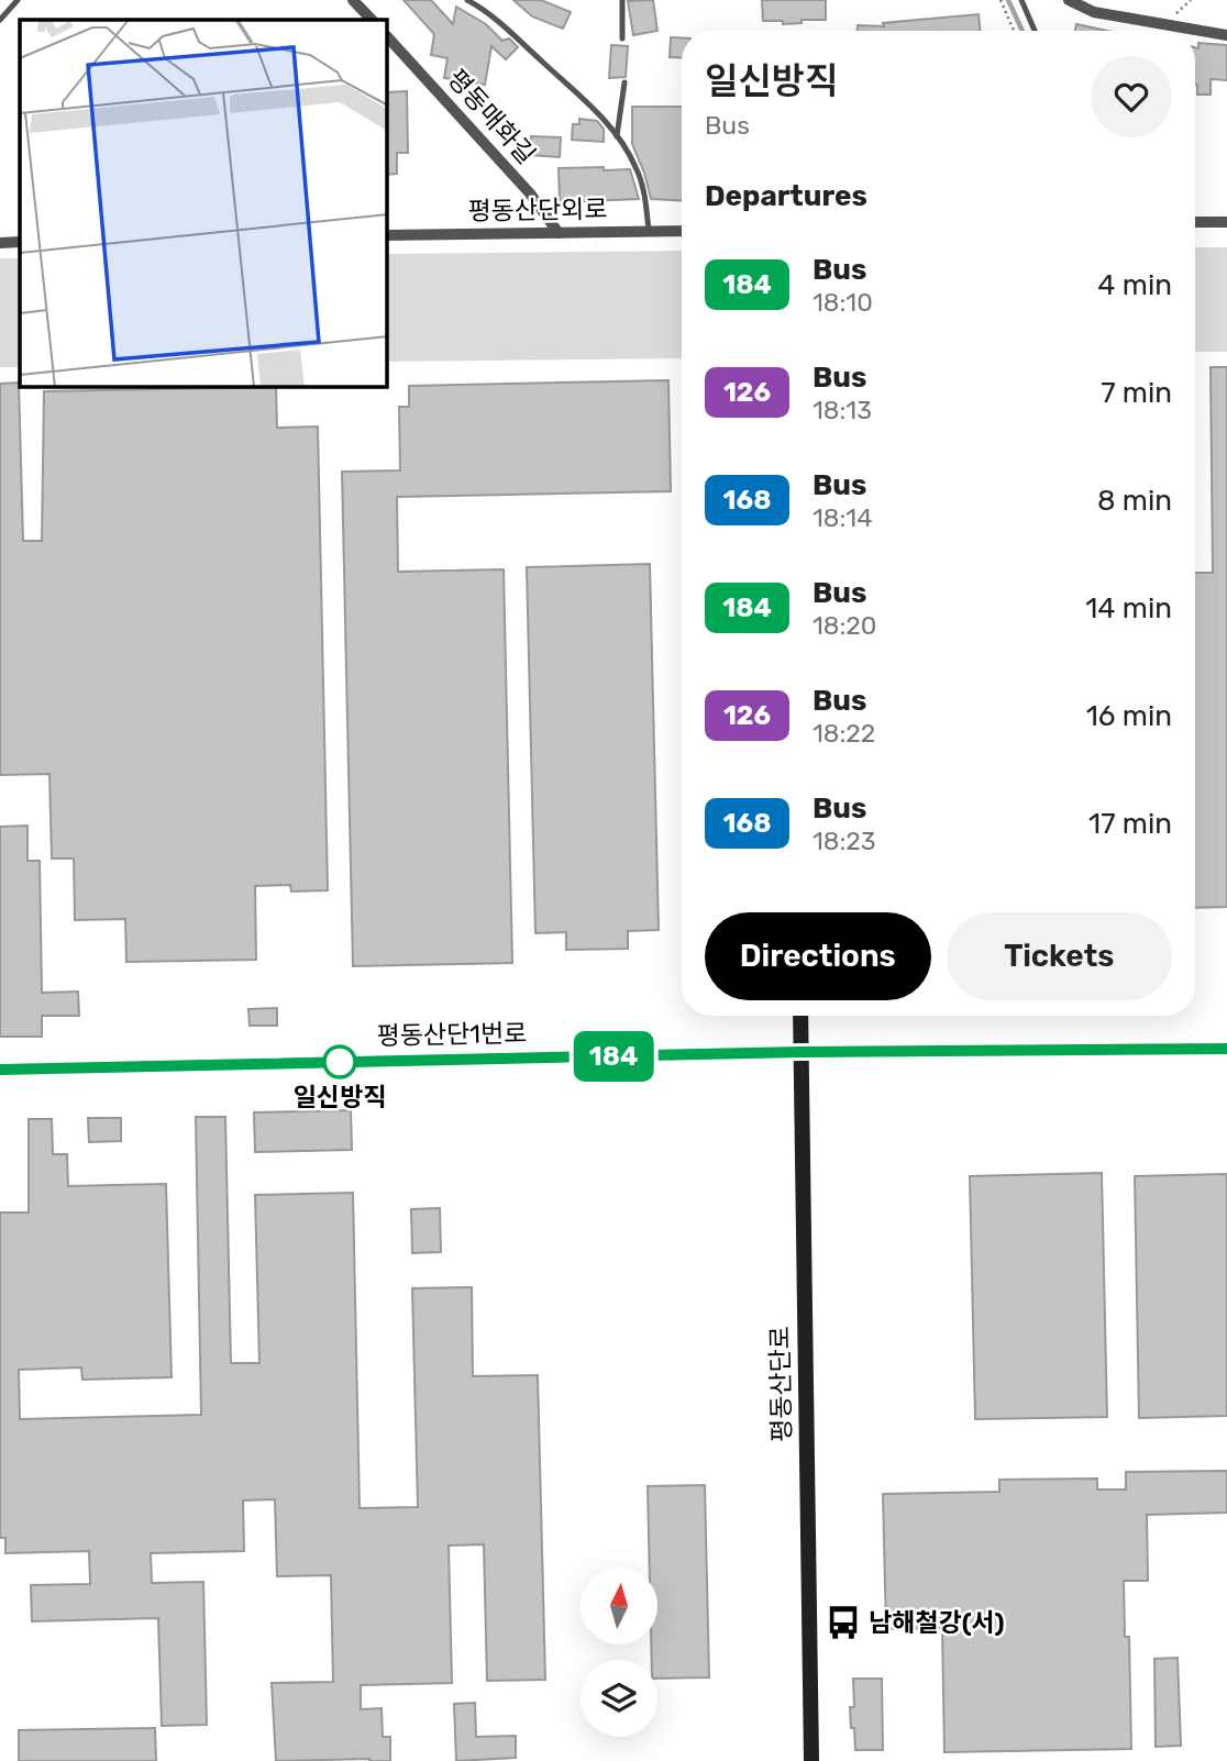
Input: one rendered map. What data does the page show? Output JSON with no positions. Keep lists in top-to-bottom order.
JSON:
{
  "streets": {
    "street": [
      "평동매화길",
      "평동산단외로",
      "평동산단1번로",
      "평동산단로"
    ]
  },
  "crossings": [
    ["평동매화길", "평동산단외로"],
    ["평동산단1번로", "평동산단로"]
  ],
  "places": {
    "other": ["일신방직"],
    "bus stop": ["남해철강(서)"]
  },
  "lines": ["bus line 184"],
  "north": "top",
  "page": {
    "on_map": "184",
    "heading": [
      ["일신방직", "Bus"],
      "Departures"
    ],
    "list": [
      {
        "mark": "184",
        "name": "Bus",
        "note": "18:10",
        "value": "4 min"
      },
      {
        "mark": "126",
        "name": "Bus",
        "note": "18:13",
        "value": "7 min"
      },
      {
        "mark": "168",
        "name": "Bus",
        "note": "18:14",
        "value": "8 min"
      },
      {
        "mark": "184",
        "name": "Bus",
        "note": "18:20",
        "value": "14 min"
      },
      {
        "mark": "126",
        "name": "Bus",
        "note": "18:22",
        "value": "16 min"
      },
      {
        "mark": "168",
        "name": "Bus",
        "note": "18:23",
        "value": "17 min"
      }
    ],
    "buttons": ["Directions", "Tickets"]
  }
}
